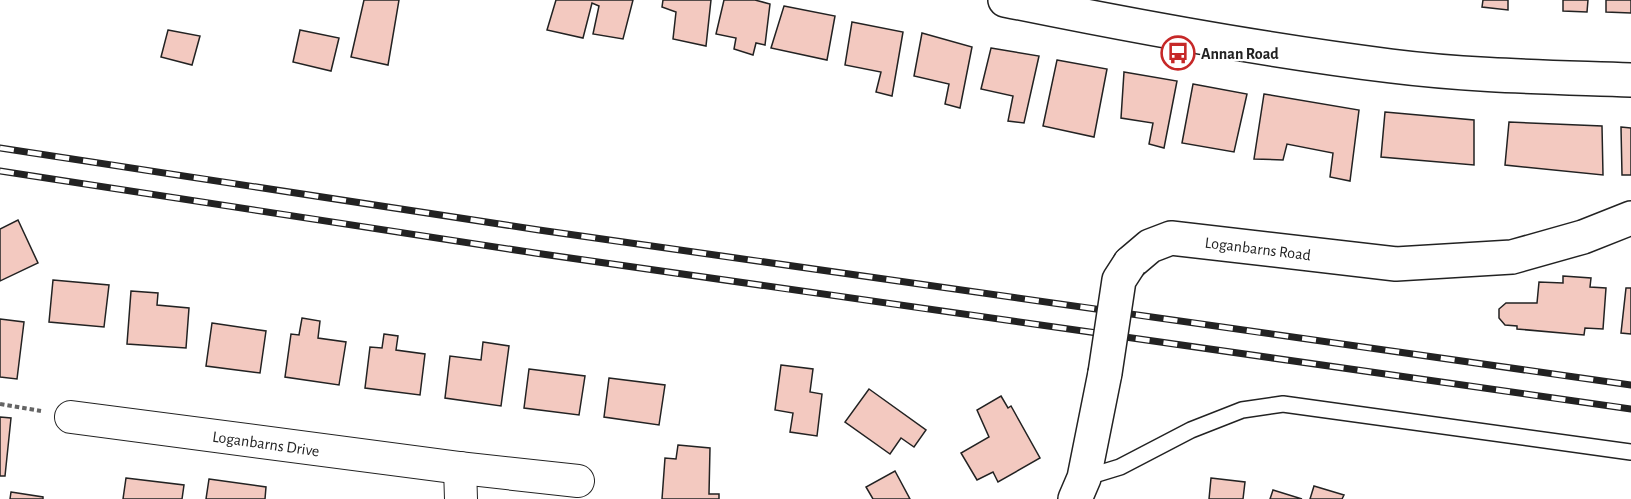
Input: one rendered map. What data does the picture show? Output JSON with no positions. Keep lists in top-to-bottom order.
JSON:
{
  "streets": {
    "street": ["Loganbarns Road", "Loganbarns Drive"]
  },
  "places": {
    "bus stop": ["Annan Road"]
  }
}
